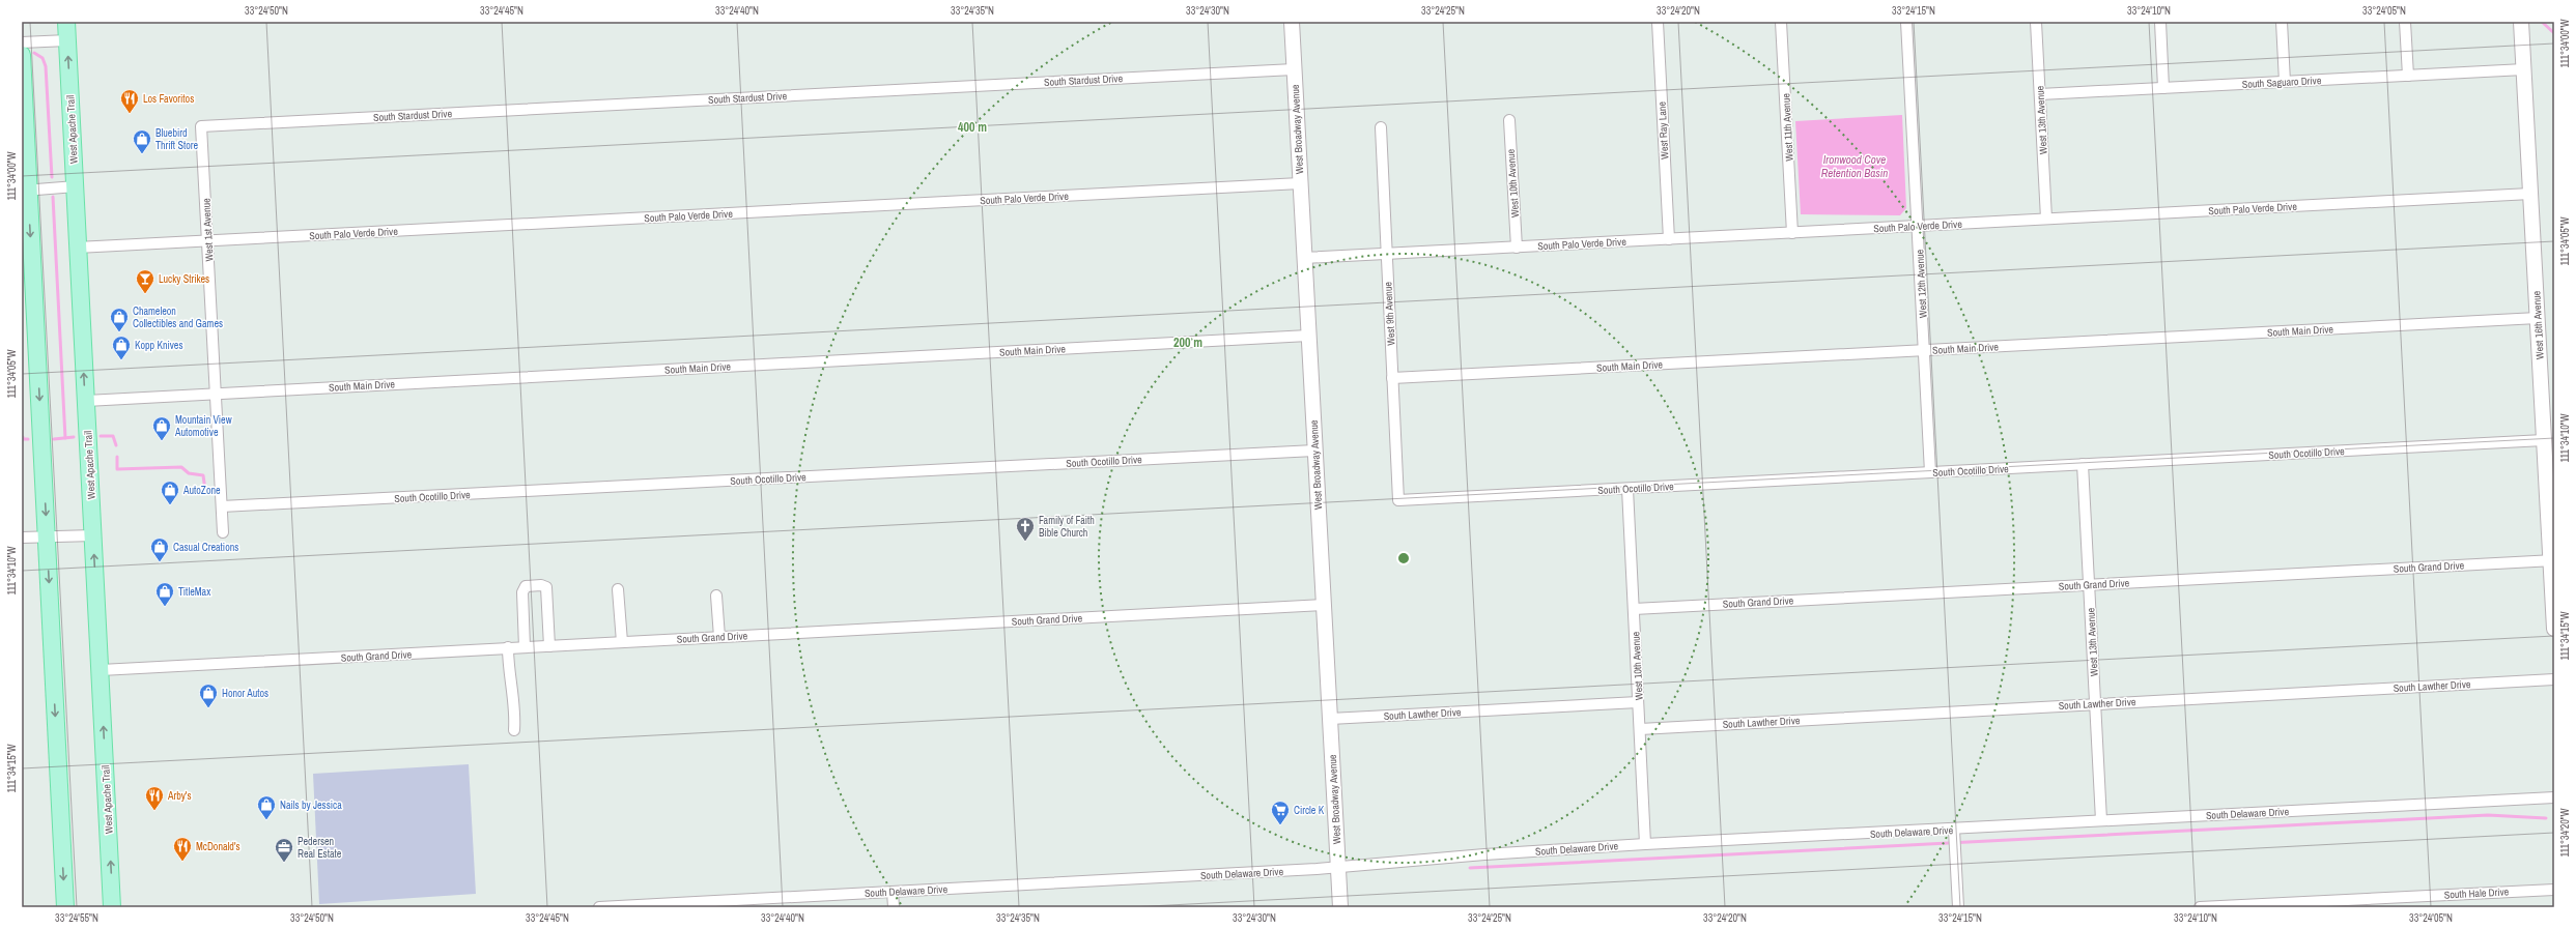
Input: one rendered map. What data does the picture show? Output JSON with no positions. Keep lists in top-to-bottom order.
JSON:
{
  "streets": {
    "main road": ["West Apache Trail", "West Broadway Avenue", "West 16th Avenue"],
    "street": [
      "South Stardust Drive",
      "South Saguaro Drive",
      "West 13th Avenue",
      "West 11th Avenue",
      "West Ray Lane",
      "West 10th Avenue",
      "South Palo Verde Drive",
      "West 1st Avenue",
      "West 12th Avenue",
      "West 9th Avenue",
      "South Main Drive",
      "South Ocotillo Drive",
      "South Grand Drive",
      "South Lawther Drive",
      "South Delaware Drive",
      "South Hale Drive"
    ]
  },
  "crossings": [
    ["South Stardust Drive", "West Broadway Avenue"],
    ["South Stardust Drive", "West 1st Avenue"],
    ["South Saguaro Drive", "West 13th Avenue"],
    ["South Saguaro Drive", "West 16th Avenue"],
    ["West 13th Avenue", "South Palo Verde Drive"],
    ["West 13th Avenue", "South Ocotillo Drive"],
    ["West 13th Avenue", "South Grand Drive"],
    ["West 13th Avenue", "South Lawther Drive"],
    ["West 13th Avenue", "South Delaware Drive"],
    ["West 11th Avenue", "South Palo Verde Drive"],
    ["West Apache Trail", "South Palo Verde Drive"],
    ["West Apache Trail", "South Main Drive"],
    ["West Apache Trail", "South Grand Drive"],
    ["West Broadway Avenue", "South Palo Verde Drive"],
    ["West Broadway Avenue", "South Main Drive"],
    ["West Broadway Avenue", "South Ocotillo Drive"],
    ["West Broadway Avenue", "South Grand Drive"],
    ["West Broadway Avenue", "South Lawther Drive"],
    ["West Broadway Avenue", "South Delaware Drive"],
    ["West Ray Lane", "South Palo Verde Drive"],
    ["West 10th Avenue", "South Palo Verde Drive"],
    ["West 10th Avenue", "South Ocotillo Drive"],
    ["West 10th Avenue", "South Grand Drive"],
    ["West 10th Avenue", "South Lawther Drive"],
    ["West 10th Avenue", "South Delaware Drive"],
    ["South Palo Verde Drive", "West 1st Avenue"],
    ["South Palo Verde Drive", "West 12th Avenue"],
    ["South Palo Verde Drive", "West 9th Avenue"],
    ["South Palo Verde Drive", "West 16th Avenue"],
    ["West 1st Avenue", "South Main Drive"],
    ["West 1st Avenue", "South Ocotillo Drive"],
    ["West 12th Avenue", "South Main Drive"],
    ["West 12th Avenue", "South Ocotillo Drive"],
    ["West 9th Avenue", "South Main Drive"],
    ["West 9th Avenue", "South Ocotillo Drive"],
    ["West 16th Avenue", "South Main Drive"],
    ["West 16th Avenue", "South Ocotillo Drive"],
    ["West 16th Avenue", "South Grand Drive"]
  ],
  "water": ["Ironwood Cove Retention Basin"],
  "places": {
    "restaurant": ["Los Favoritos", "Arby's", "McDonald's"],
    "shop": [
      "Bluebird Thrift Store",
      "Chameleon Collectibles and Games",
      "Kopp Knives",
      "Mountain View Automotive",
      "AutoZone",
      "Casual Creations",
      "TitleMax",
      "Honor Autos",
      "Nails by Jessica"
    ],
    "bar": ["Lucky Strikes"],
    "church": ["Family of Faith Bible Church"],
    "supermarket": ["Circle K"],
    "office": ["Pedersen Real Estate"]
  },
  "coordinates": [
    "33°24'50\"N",
    "33°24'45\"N",
    "33°24'40\"N",
    "33°24'35\"N",
    "33°24'30\"N",
    "33°24'25\"N",
    "33°24'20\"N",
    "33°24'15\"N",
    "33°24'10\"N",
    "33°24'05\"N",
    "111°34'00\"W",
    "111°34'05\"W",
    "111°34'10\"W",
    "111°34'15\"W",
    "111°34'20\"W",
    "33°24'55\"N"
  ],
  "rings": ["400 m", "200 m"]
}
